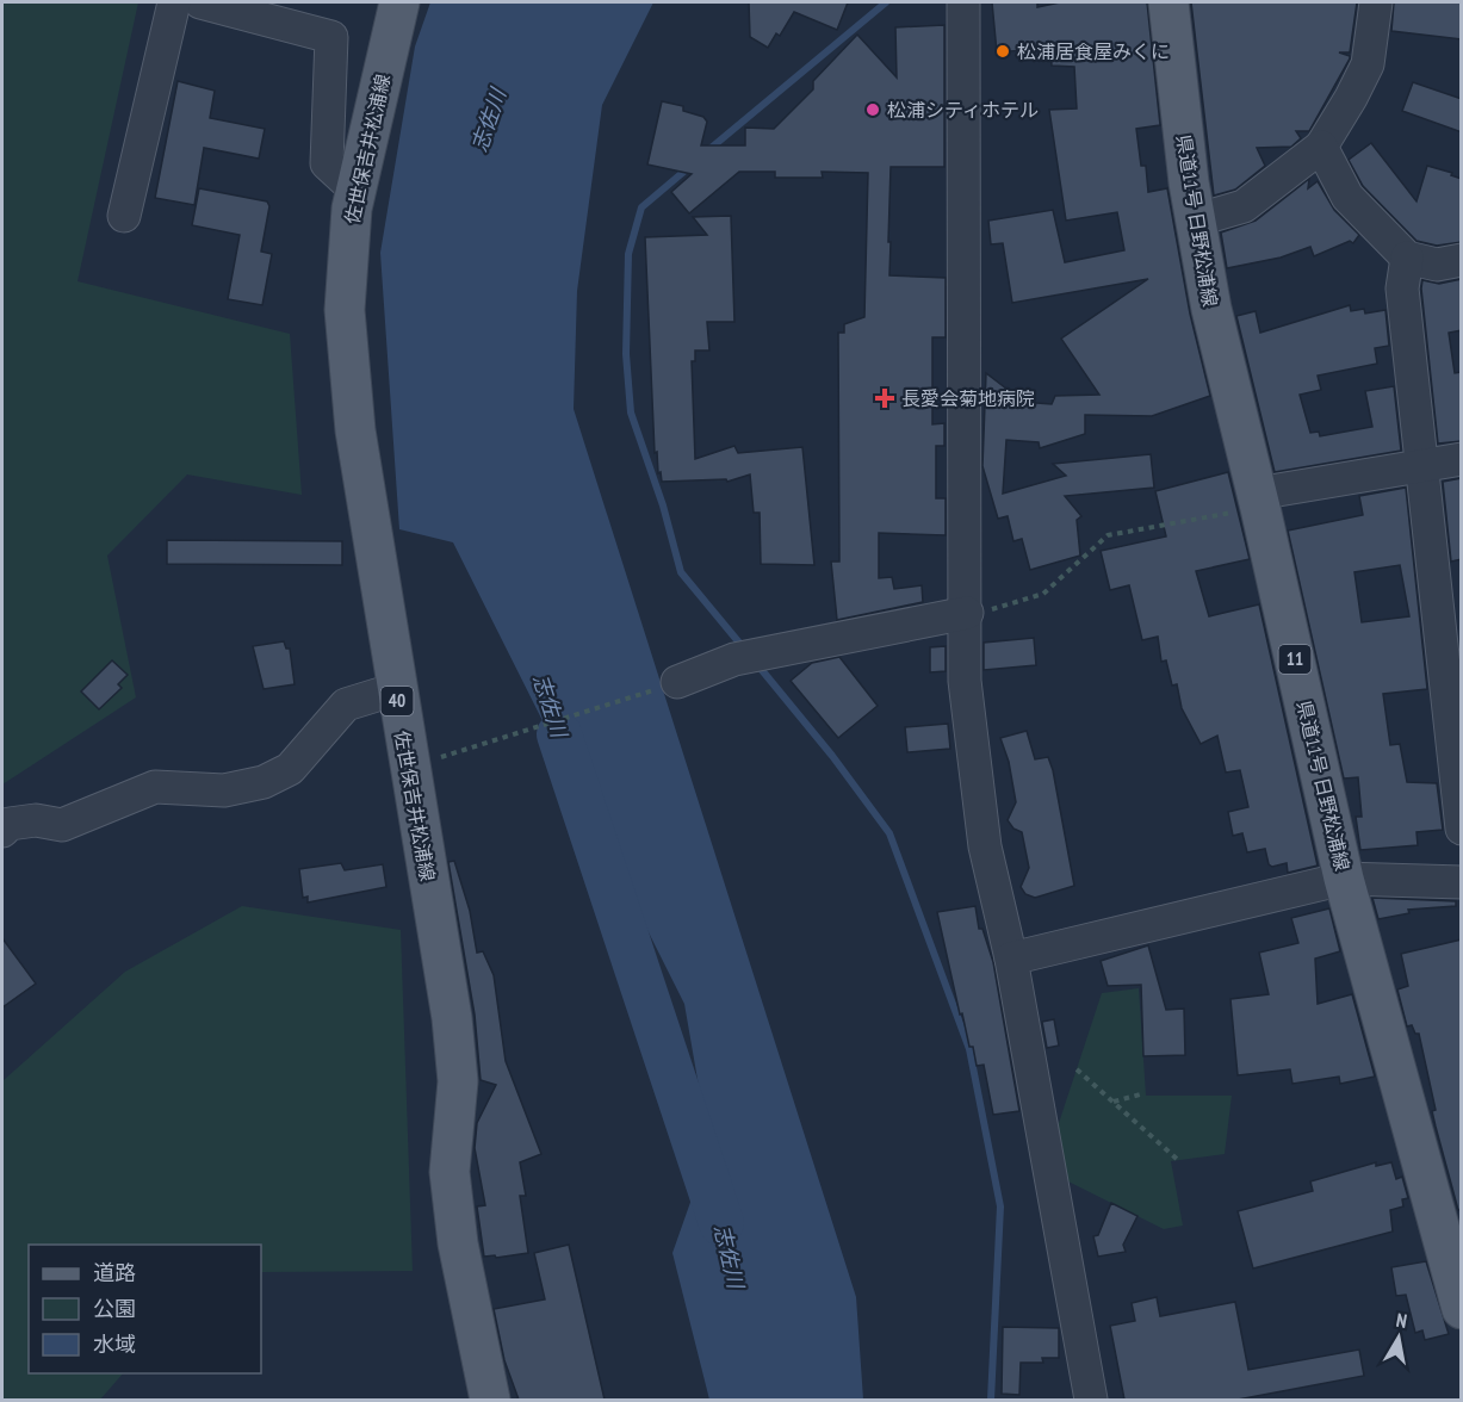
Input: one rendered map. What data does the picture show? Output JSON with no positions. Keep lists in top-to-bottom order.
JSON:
{
  "streets": {
    "main road": [
      "佐世保吉井松浦線",
      "県道11号 日野松浦線",
      "11",
      "40"
    ]
  },
  "water": ["志佐川"],
  "places": {
    "other": ["松浦居食屋みくに", "松浦シティホテル"],
    "health": ["長愛会菊地病院"]
  },
  "legend": ["道路", "公園", "水域"],
  "north": "top"
}
